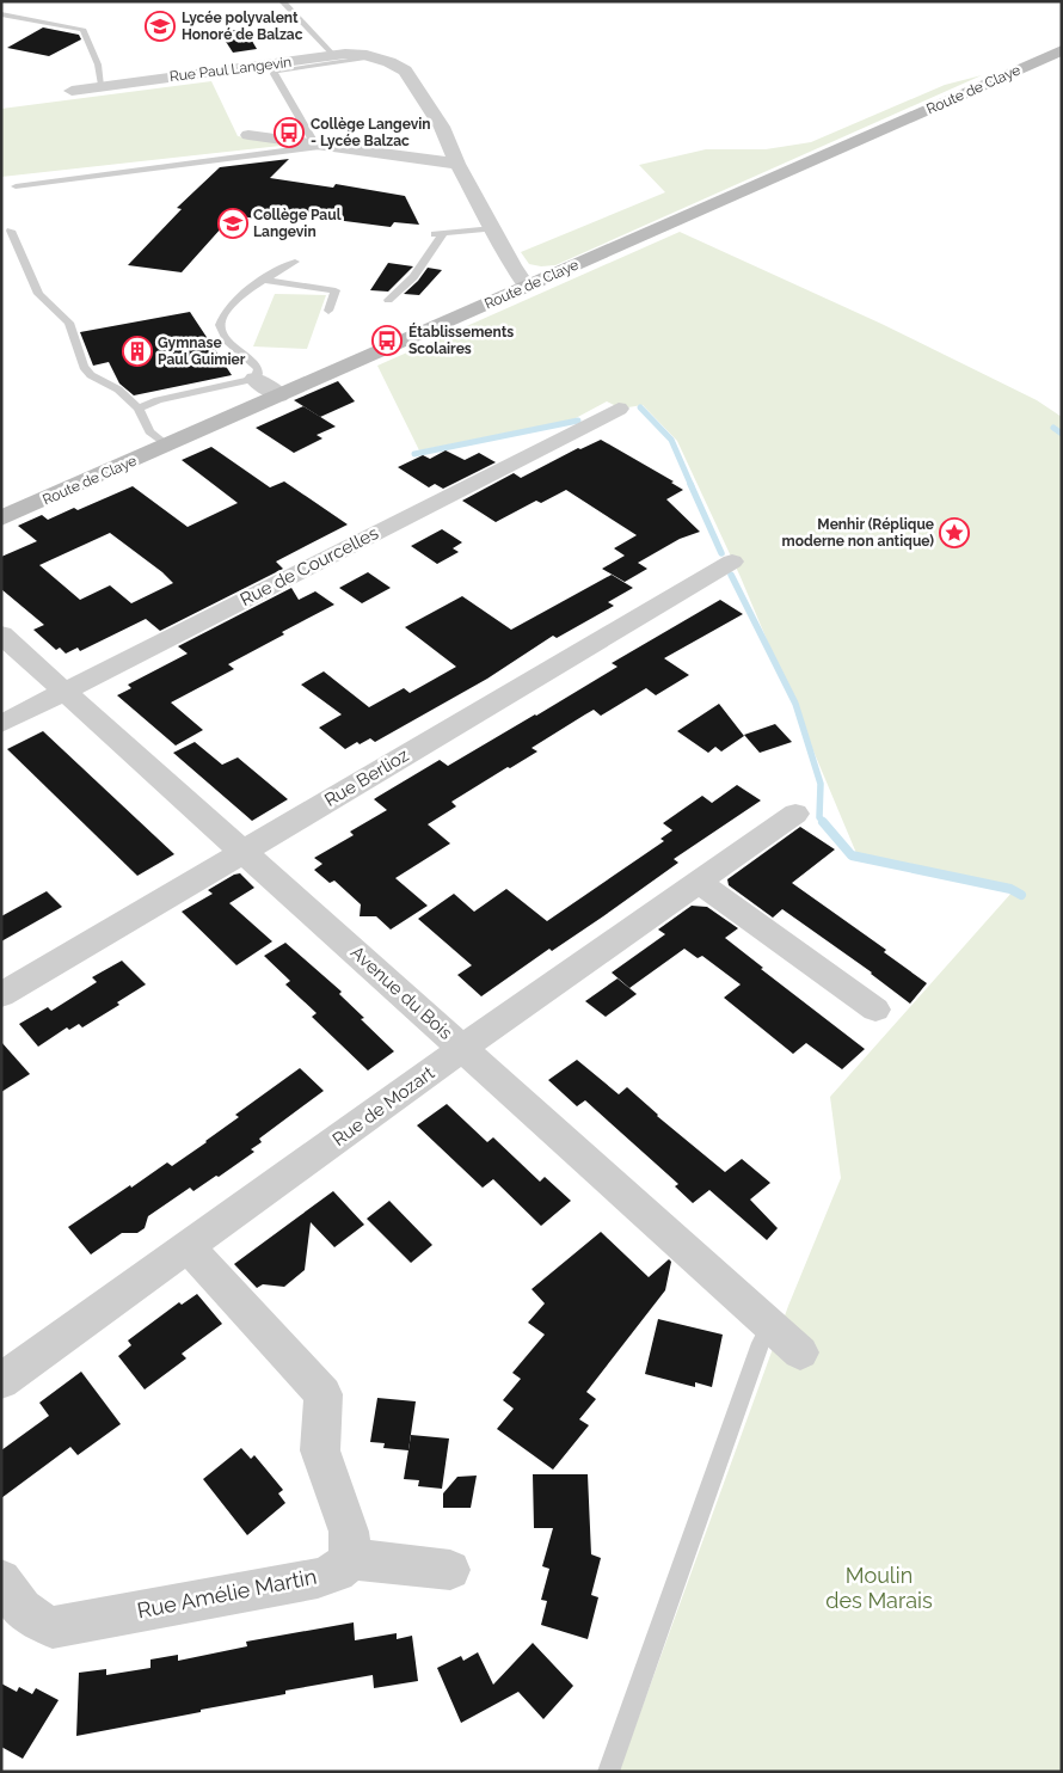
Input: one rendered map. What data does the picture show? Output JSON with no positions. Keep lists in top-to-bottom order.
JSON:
{
  "streets": {
    "main road": ["Route de Claye"],
    "street": [
      "Rue Paul Langevin",
      "Rue de Courcelles",
      "Rue Berlioz",
      "Avenue du Bois",
      "Rue de Mozart",
      "Rue Amélie Martin"
    ]
  },
  "crossings": [
    ["Rue Paul Langevin", "Route de Claye"],
    ["Rue de Courcelles", "Avenue du Bois"],
    ["Rue Berlioz", "Avenue du Bois"],
    ["Avenue du Bois", "Rue de Mozart"]
  ],
  "parks": ["Moulin des Marais"],
  "places": {
    "school or university": ["Lycée polyvalent Honoré de Balzac", "Collège Paul Langevin"],
    "bus stop": ["Collège Langevin - Lycée Balzac", "Établissements Scolaires"],
    "building": ["Gymnase Paul Guimier"],
    "place": ["Menhir (Réplique moderne non antique)"]
  }
}
